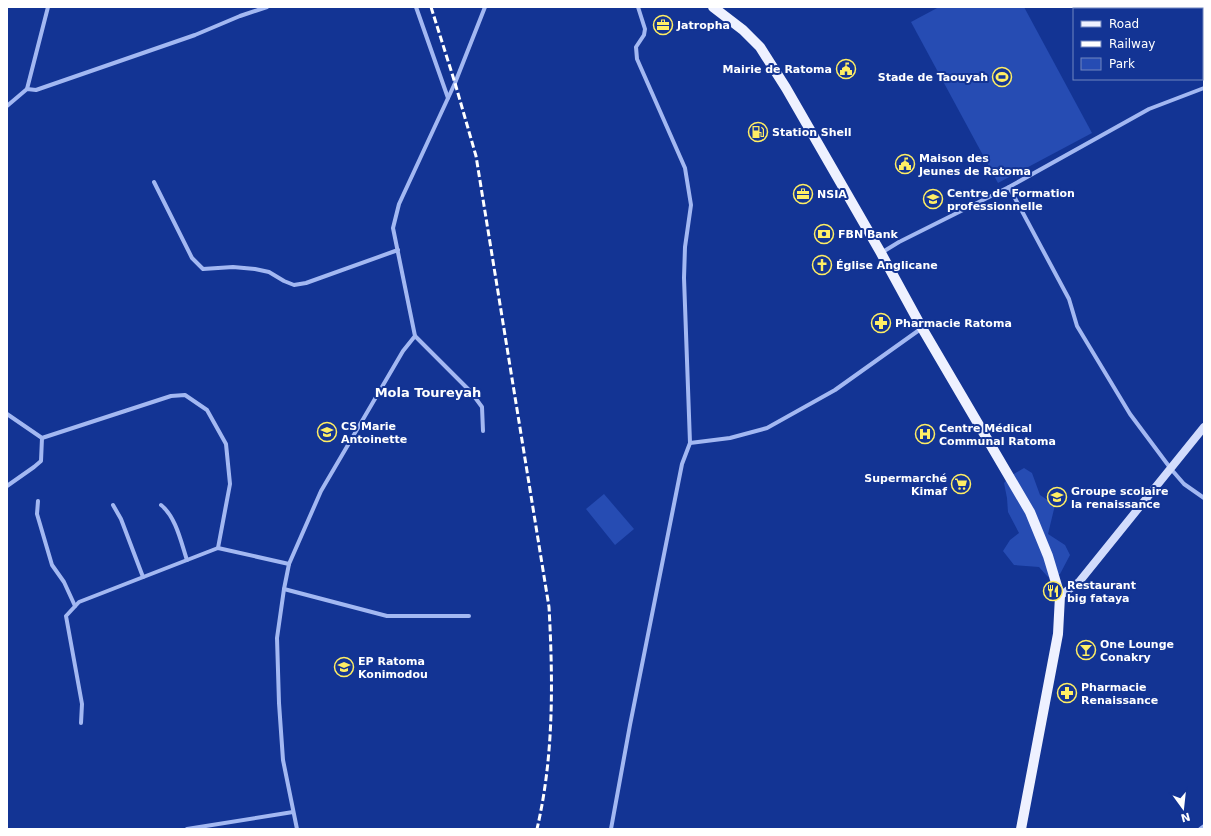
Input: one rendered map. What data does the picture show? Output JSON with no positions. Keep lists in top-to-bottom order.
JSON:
{
  "districts": ["Mola Toureyah"],
  "places": {
    "office": ["Jatropha", "NSIA"],
    "public building": ["Mairie de Ratoma", "Maison des Jeunes de Ratoma"],
    "sports": ["Stade de Taouyah"],
    "fuel station": ["Station Shell"],
    "school or university": [
      "Centre de Formation professionnelle",
      "CS Marie Antoinette",
      "Groupe scolaire la renaissance",
      "EP Ratoma Konimodou"
    ],
    "bank": ["FBN Bank"],
    "church": ["Église Anglicane"],
    "pharmacy": ["Pharmacie Ratoma", "Pharmacie Renaissance"],
    "hospital": ["Centre Médical Communal Ratoma"],
    "supermarket": ["Supermarché Kimaf"],
    "restaurant": ["Restaurant big fataya"],
    "bar": ["One Lounge Conakry"]
  },
  "legend": ["Road", "Railway", "Park"],
  "north": "bottom"
}
